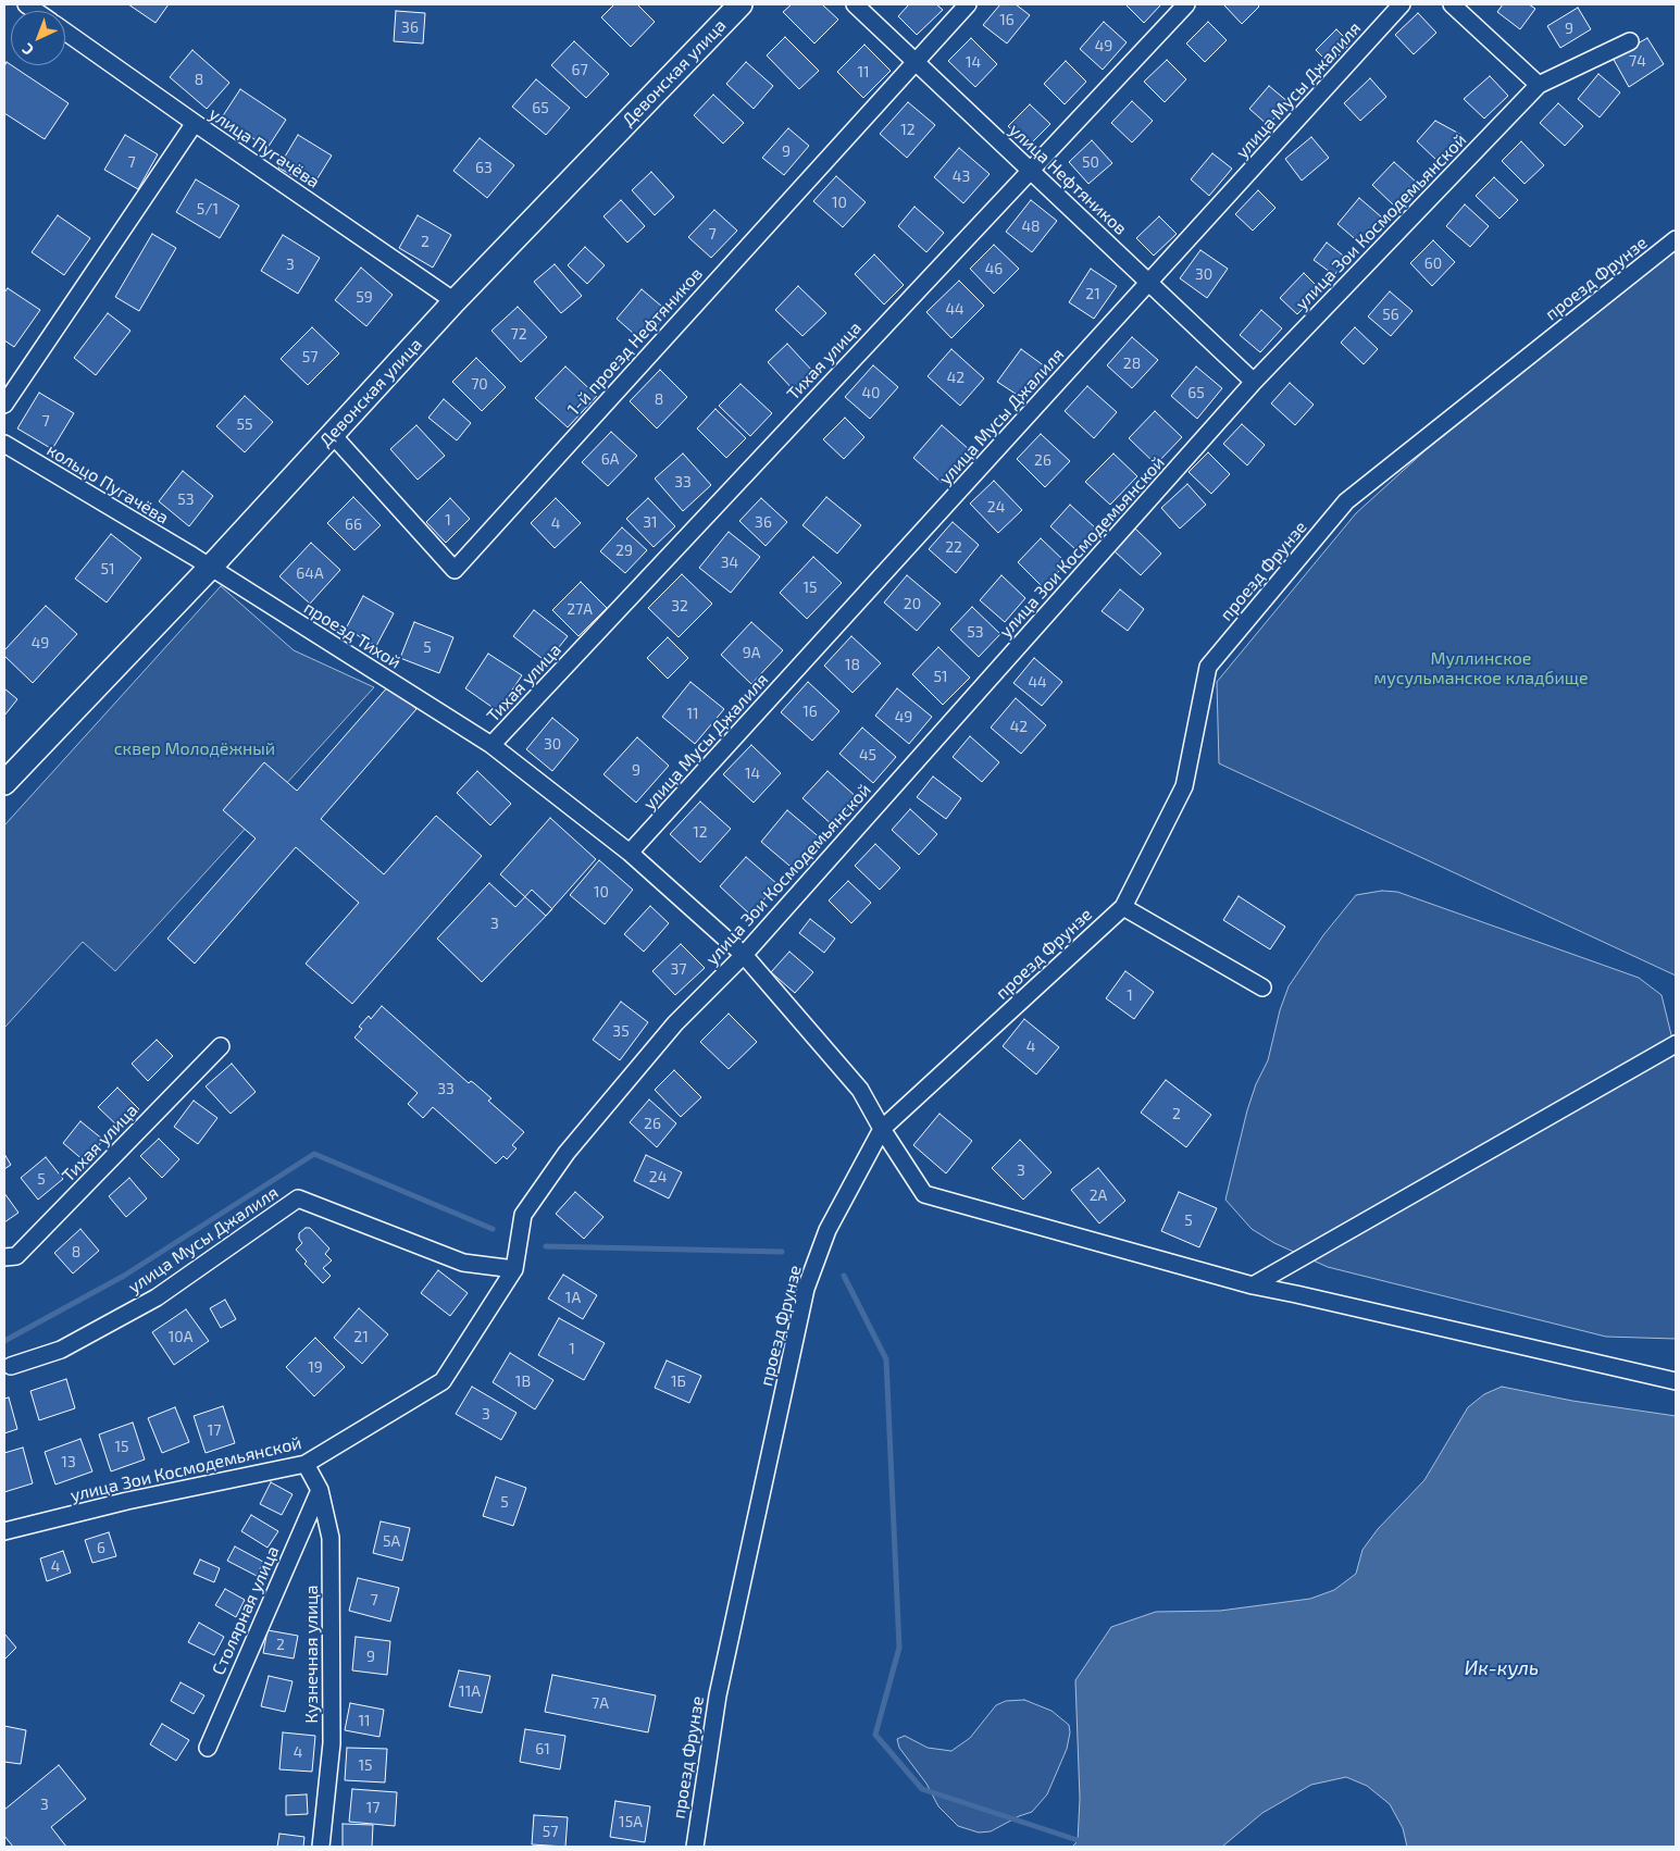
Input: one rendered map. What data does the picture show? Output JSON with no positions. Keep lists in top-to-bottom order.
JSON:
{
  "streets": {
    "main road": ["Девонская улица"],
    "street": [
      "улица Мусы Джалиля",
      "улица Пугачёва",
      "улица Нефтяников",
      "улица Зои Космодемьянской",
      "проезд Фрунзе",
      "1-й проезд Нефтяников",
      "Тихая улица",
      "кольцо Пугачёва",
      "проезд Тихой",
      "Столярная улица",
      "Кузнечная улица"
    ]
  },
  "crossings": [
    ["Девонская улица", "улица Пугачёва"],
    ["Девонская улица", "1-й проезд Нефтяников"],
    ["Девонская улица", "кольцо Пугачёва"],
    ["Девонская улица", "проезд Тихой"],
    ["улица Мусы Джалиля", "улица Нефтяников"],
    ["улица Мусы Джалиля", "улица Зои Космодемьянской"],
    ["улица Мусы Джалиля", "проезд Тихой"],
    ["улица Нефтяников", "улица Зои Космодемьянской"],
    ["улица Нефтяников", "1-й проезд Нефтяников"],
    ["улица Нефтяников", "Тихая улица"],
    ["улица Зои Космодемьянской", "проезд Тихой"],
    ["улица Зои Космодемьянской", "Кузнечная улица"],
    ["проезд Фрунзе", "проезд Тихой"],
    ["Тихая улица", "проезд Тихой"],
    ["кольцо Пугачёва", "проезд Тихой"],
    ["Столярная улица", "Кузнечная улица"]
  ],
  "water": ["Ик-куль"],
  "parks": ["Муллинское мусульманское кладбище", "сквер Молодёжный"],
  "house_numbers": [
    "16",
    "36",
    "9",
    "49",
    "74",
    "14",
    "67",
    "11",
    "8",
    "65",
    "12",
    "9",
    "7",
    "50",
    "63",
    "43",
    "10",
    "5/1",
    "48",
    "7",
    "2",
    "60",
    "3",
    "46",
    "30",
    "21",
    "59",
    "44",
    "56",
    "72",
    "57",
    "28",
    "42",
    "70",
    "40",
    "65",
    "8",
    "7",
    "55",
    "6А",
    "26",
    "33",
    "53",
    "24",
    "1",
    "31",
    "36",
    "4",
    "66",
    "22",
    "29",
    "34",
    "51",
    "64А",
    "15",
    "20",
    "32",
    "27А",
    "53",
    "49",
    "5",
    "9А",
    "18",
    "51",
    "44",
    "16",
    "11",
    "49",
    "42",
    "30",
    "45",
    "9",
    "14",
    "12",
    "10",
    "3",
    "37",
    "1",
    "35",
    "4",
    "33",
    "2",
    "26",
    "3",
    "24",
    "5",
    "2А",
    "5",
    "8",
    "1А",
    "10А",
    "21",
    "1",
    "19",
    "1В",
    "1Б",
    "3",
    "17",
    "15",
    "13",
    "5",
    "5А",
    "6",
    "4",
    "7",
    "2",
    "9",
    "11А",
    "7А",
    "11",
    "61",
    "4",
    "15",
    "3",
    "17",
    "15А",
    "57"
  ],
  "north": "bottom left"
}
